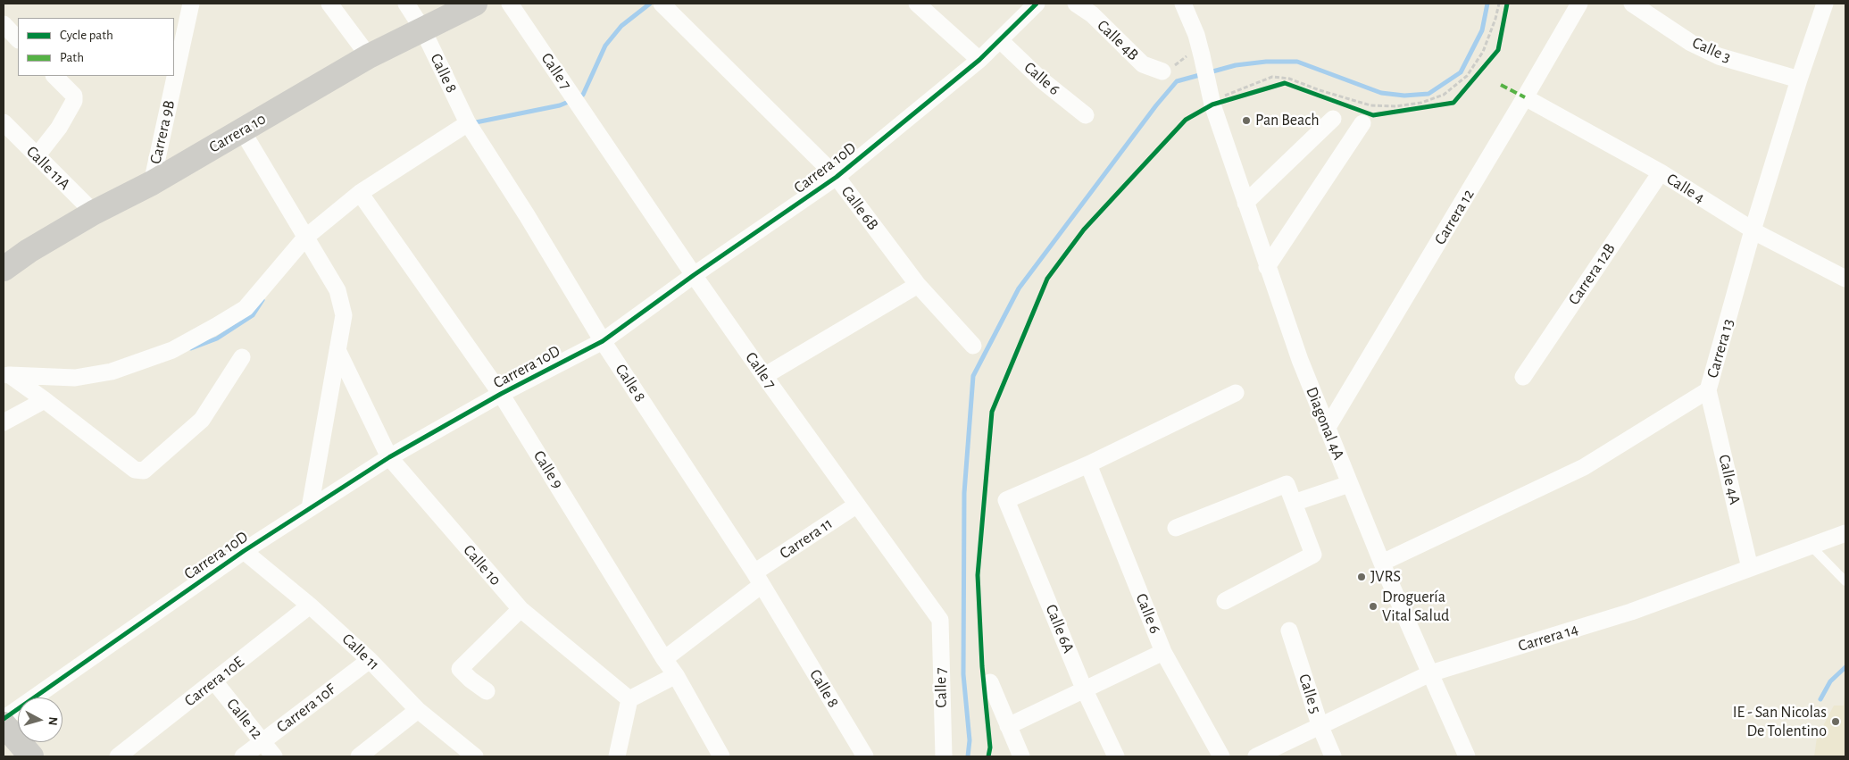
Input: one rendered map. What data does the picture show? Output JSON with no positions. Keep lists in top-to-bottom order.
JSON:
{
  "streets": {
    "street": [
      "Calle 4B",
      "Calle 3",
      "Calle 7",
      "Calle 8",
      "Calle 6",
      "Carrera 9B",
      "Carrera 10",
      "Calle 11A",
      "Carrera 10D",
      "Calle 4",
      "Calle 6B",
      "Carrera 12",
      "Carrera 12B",
      "Carrera 13",
      "Diagonal 4A",
      "Calle 9",
      "Calle 4A",
      "Carrera 11",
      "Calle 10",
      "Calle 6A",
      "Carrera 14",
      "Calle 11",
      "Carrera 10E",
      "Calle 5",
      "Carrera 10F",
      "Calle 12"
    ]
  },
  "crossings": [
    ["Calle 3", "Carrera 13"],
    ["Calle 7", "Carrera 10D"],
    ["Calle 7", "Carrera 11"],
    ["Calle 8", "Carrera 10"],
    ["Calle 8", "Carrera 10D"],
    ["Calle 8", "Carrera 11"],
    ["Calle 6", "Carrera 10D"],
    ["Calle 6", "Calle 6A"],
    ["Carrera 9B", "Carrera 10"],
    ["Carrera 10", "Calle 11A"],
    ["Carrera 10D", "Calle 6B"],
    ["Carrera 10D", "Calle 9"],
    ["Carrera 10D", "Calle 10"],
    ["Carrera 10D", "Calle 11"],
    ["Calle 4", "Carrera 12"],
    ["Calle 4", "Carrera 12B"],
    ["Calle 4", "Carrera 13"],
    ["Carrera 12", "Diagonal 4A"],
    ["Carrera 13", "Diagonal 4A"],
    ["Carrera 13", "Calle 4A"],
    ["Diagonal 4A", "Carrera 14"],
    ["Calle 9", "Carrera 11"],
    ["Calle 4A", "Carrera 14"],
    ["Carrera 14", "Calle 5"],
    ["Calle 11", "Carrera 10E"],
    ["Calle 11", "Carrera 10F"],
    ["Carrera 10E", "Calle 12"],
    ["Carrera 10F", "Calle 12"]
  ],
  "places": [
    "Pan Beach",
    "JVRS",
    "Droguería Vital Salud",
    "IE - San Nicolas De Tolentino"
  ],
  "legend": ["Cycle path", "Path"],
  "north": "right"
}
